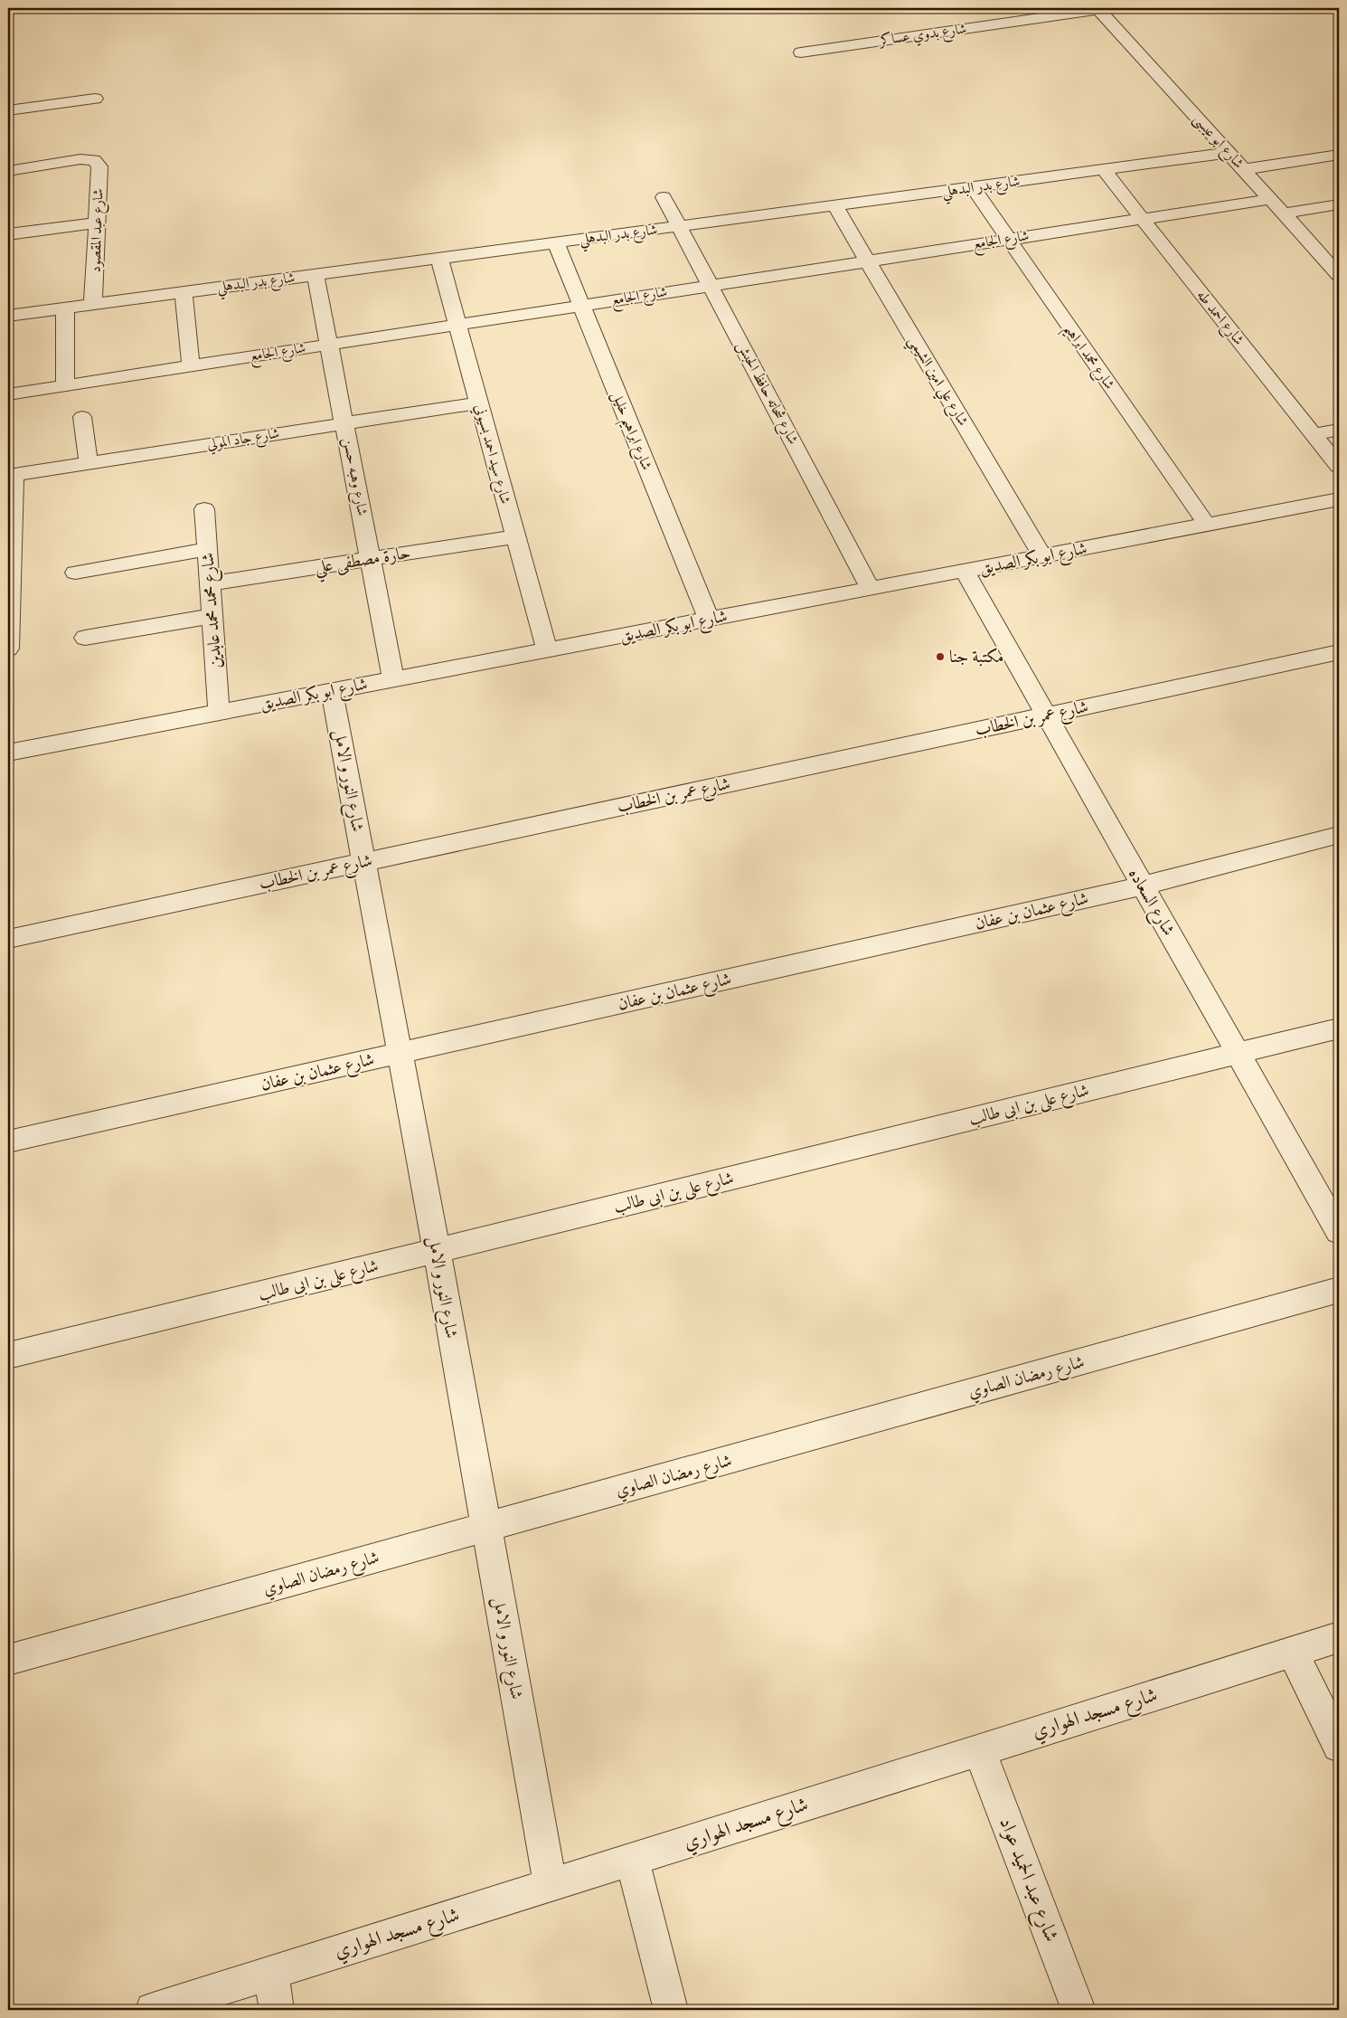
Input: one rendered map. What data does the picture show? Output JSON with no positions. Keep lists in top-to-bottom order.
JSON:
{
  "streets": {
    "street": [
      "شارع بدوي عساكر",
      "شارع ابو عيسى",
      "شارع بدر البدهلي",
      "شارع عبد المقصود",
      "شارع الجامع",
      "شارع احمد طه",
      "شارع محمد ابراهيم",
      "شارع علي امين الشيمي",
      "شارع شحاته حافظ الحبش",
      "شارع ابراهيم خليل",
      "شارع جاد المولي",
      "شارع سيد احمد بسيوني",
      "شارع وهبه حسن",
      "شارع ابو بكر الصديق",
      "حارة مصطفى علي",
      "شارع محمد محمد عابدين",
      "شارع عمر بن الخطاب",
      "شارع النور و الامل",
      "شارع السعاده",
      "شارع عثمان بن عفان",
      "شارع على بن ابى طالب",
      "شارع رمضان الصاوي",
      "شارع مسجد الهواري",
      "شارع عبد الحميد عواد"
    ]
  },
  "crossings": [
    ["شارع بدوي عساكر", "شارع ابو عيسى"],
    ["شارع ابو عيسى", "شارع بدر البدهلي"],
    ["شارع ابو عيسى", "شارع الجامع"],
    ["شارع بدر البدهلي", "شارع عبد المقصود"],
    ["شارع بدر البدهلي", "شارع احمد طه"],
    ["شارع بدر البدهلي", "شارع محمد ابراهيم"],
    ["شارع بدر البدهلي", "شارع علي امين الشيمي"],
    ["شارع بدر البدهلي", "شارع شحاته حافظ الحبش"],
    ["شارع بدر البدهلي", "شارع ابراهيم خليل"],
    ["شارع بدر البدهلي", "شارع سيد احمد بسيوني"],
    ["شارع بدر البدهلي", "شارع وهبه حسن"],
    ["شارع الجامع", "شارع احمد طه"],
    ["شارع الجامع", "شارع محمد ابراهيم"],
    ["شارع الجامع", "شارع علي امين الشيمي"],
    ["شارع الجامع", "شارع شحاته حافظ الحبش"],
    ["شارع الجامع", "شارع ابراهيم خليل"],
    ["شارع الجامع", "شارع سيد احمد بسيوني"],
    ["شارع الجامع", "شارع وهبه حسن"],
    ["شارع محمد ابراهيم", "شارع ابو بكر الصديق"],
    ["شارع علي امين الشيمي", "شارع ابو بكر الصديق"],
    ["شارع شحاته حافظ الحبش", "شارع ابو بكر الصديق"],
    ["شارع ابراهيم خليل", "شارع ابو بكر الصديق"],
    ["شارع جاد المولي", "شارع سيد احمد بسيوني"],
    ["شارع جاد المولي", "شارع وهبه حسن"],
    ["شارع سيد احمد بسيوني", "شارع ابو بكر الصديق"],
    ["شارع سيد احمد بسيوني", "حارة مصطفى علي"],
    ["شارع وهبه حسن", "شارع ابو بكر الصديق"],
    ["شارع وهبه حسن", "حارة مصطفى علي"],
    ["شارع ابو بكر الصديق", "شارع محمد محمد عابدين"],
    ["شارع ابو بكر الصديق", "شارع النور و الامل"],
    ["شارع ابو بكر الصديق", "شارع السعاده"],
    ["حارة مصطفى علي", "شارع محمد محمد عابدين"],
    ["شارع عمر بن الخطاب", "شارع النور و الامل"],
    ["شارع عمر بن الخطاب", "شارع السعاده"],
    ["شارع النور و الامل", "شارع عثمان بن عفان"],
    ["شارع النور و الامل", "شارع على بن ابى طالب"],
    ["شارع النور و الامل", "شارع رمضان الصاوي"],
    ["شارع النور و الامل", "شارع مسجد الهواري"],
    ["شارع السعاده", "شارع عثمان بن عفان"],
    ["شارع السعاده", "شارع على بن ابى طالب"],
    ["شارع مسجد الهواري", "شارع عبد الحميد عواد"]
  ],
  "places": ["مكتبة جنا"]
}
